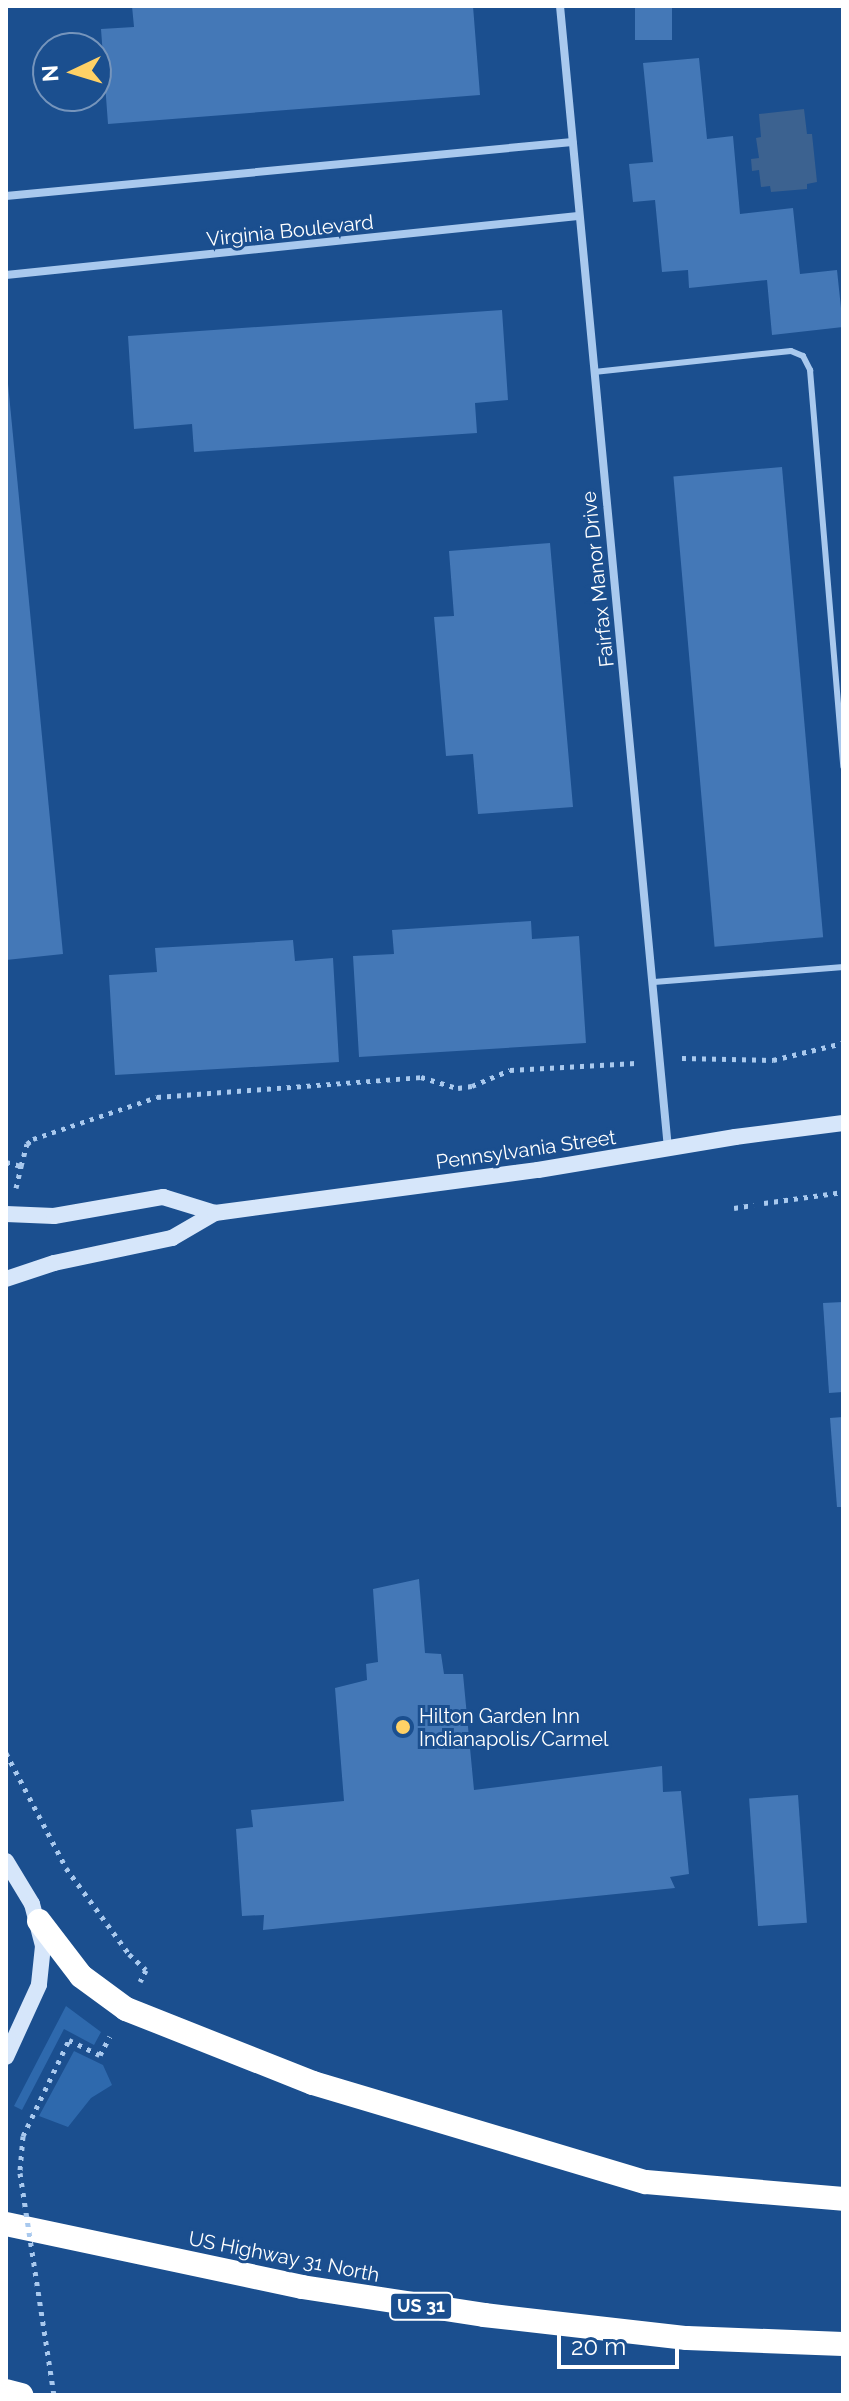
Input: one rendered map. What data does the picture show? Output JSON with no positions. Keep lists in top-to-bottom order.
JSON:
{
  "streets": {
    "highway": ["US Highway 31 North", "US 31"],
    "main road": ["Pennsylvania Street"],
    "street": ["Virginia Boulevard", "Fairfax Manor Drive"]
  },
  "crossings": [
    ["Virginia Boulevard", "Fairfax Manor Drive"],
    ["Fairfax Manor Drive", "Pennsylvania Street"]
  ],
  "places": ["Hilton Garden Inn Indianapolis/Carmel"],
  "scale_bar": "20 m",
  "north": "left"
}
